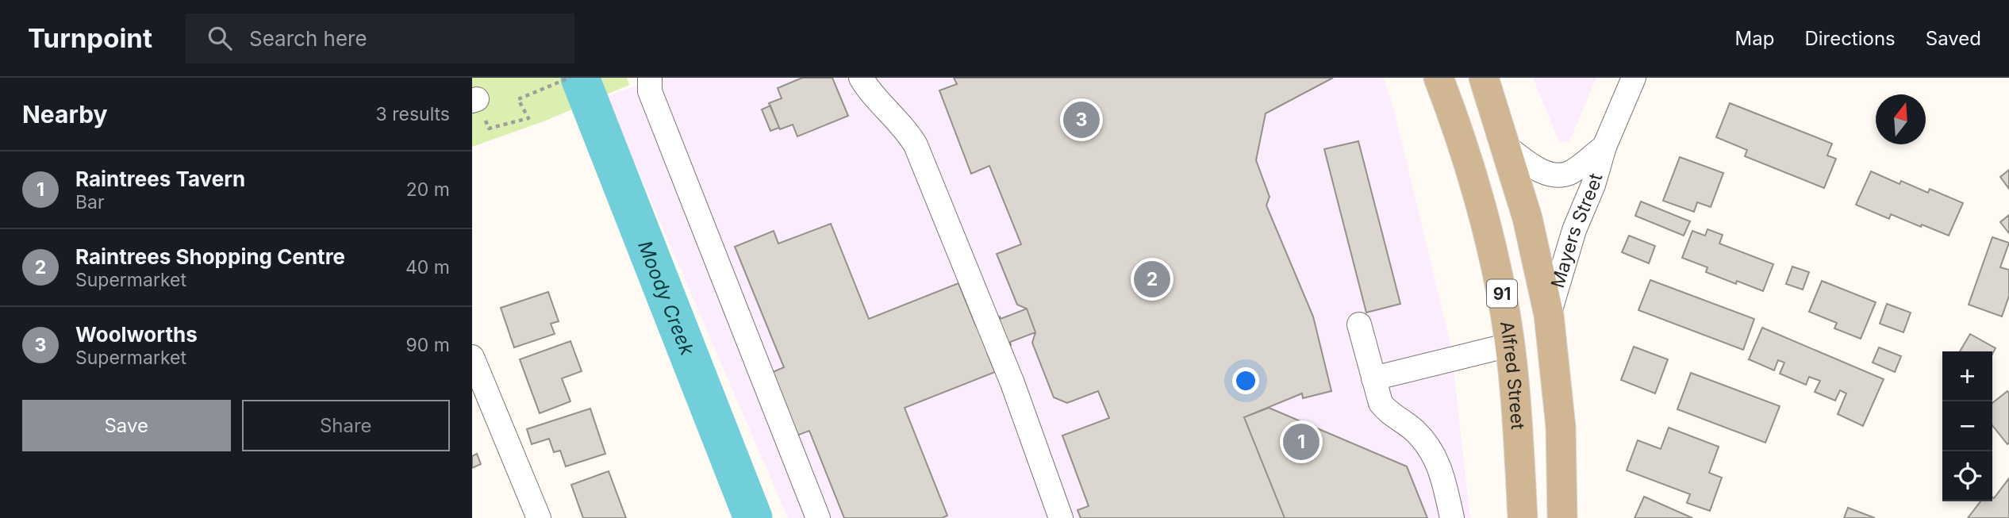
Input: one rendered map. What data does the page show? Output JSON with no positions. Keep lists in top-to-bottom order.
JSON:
{
  "streets": {
    "main road": ["91", "Alfred Street"],
    "street": ["Mayers Street"]
  },
  "crossings": [
    ["Mayers Street", "91"]
  ],
  "water": ["Moody Creek"],
  "north": "top",
  "page": {
    "header": "Turnpoint",
    "search": "Search here",
    "nav": ["Map", "Directions", "Saved"],
    "heading": ["Nearby", "3 results"],
    "pins": ["3", "2", "1"],
    "list": [
      {
        "mark": "1",
        "name": "Raintrees Tavern",
        "note": "Bar",
        "value": "20 m"
      },
      {
        "mark": "2",
        "name": "Raintrees Shopping Centre",
        "note": "Supermarket",
        "value": "40 m"
      },
      {
        "mark": "3",
        "name": "Woolworths",
        "note": "Supermarket",
        "value": "90 m"
      }
    ],
    "map_buttons": ["+", "−"],
    "buttons": ["Save", "Share"]
  }
}
